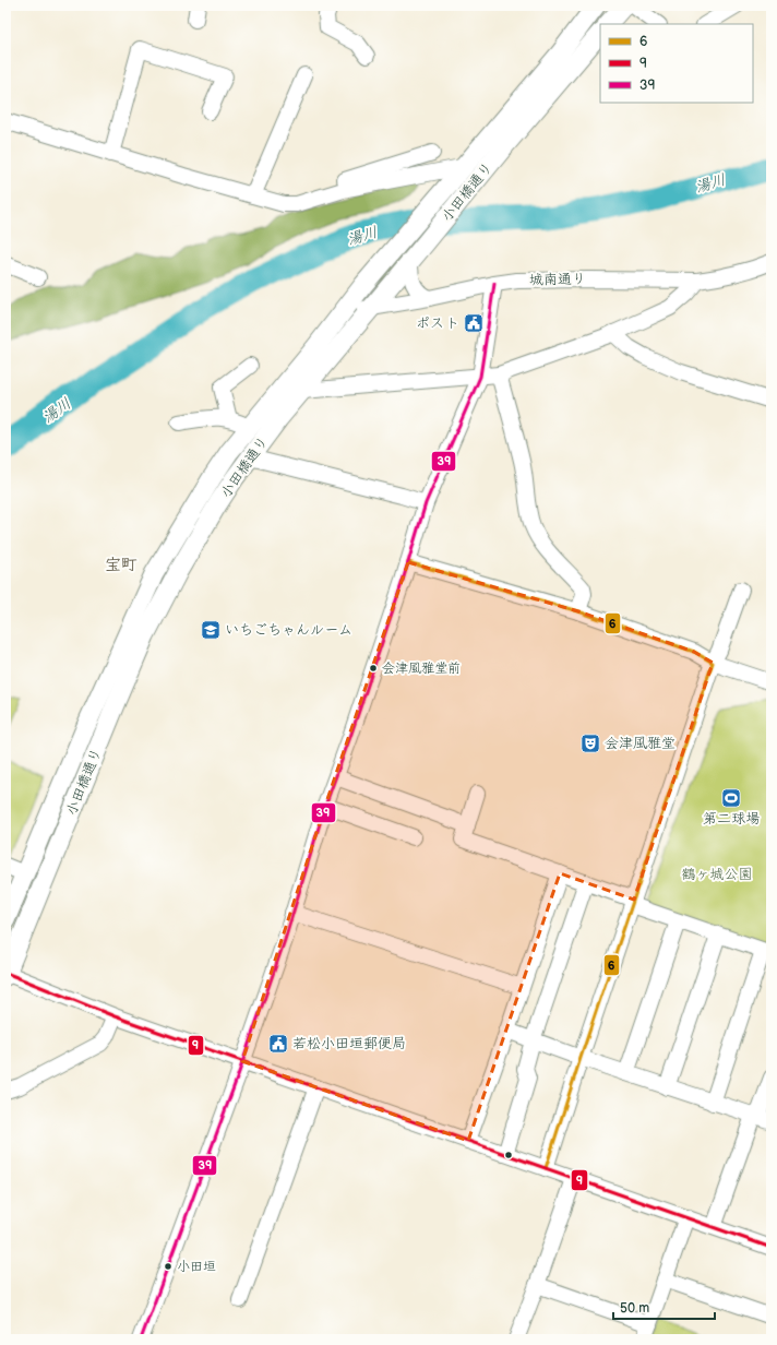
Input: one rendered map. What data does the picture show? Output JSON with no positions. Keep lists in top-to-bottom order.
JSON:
{
  "streets": {
    "main road": ["小田橋通り"],
    "street": ["城南通り"]
  },
  "crossings": [
    ["小田橋通り", "城南通り"]
  ],
  "districts": ["宝町"],
  "water": ["湯川"],
  "parks": ["鶴ヶ城公園"],
  "places": {
    "public building": ["ポスト", "若松小田垣郵便局"],
    "school or university": ["いちごちゃんルーム"],
    "other": ["会津風雅堂前", "小田垣"],
    "theatre": ["会津風雅堂"],
    "sports": ["第二球場"]
  },
  "lines": ["transit line 39", "transit line 6", "transit line 9"],
  "legend": ["6", "9", "39"],
  "scale_bar": "50 m"
}
